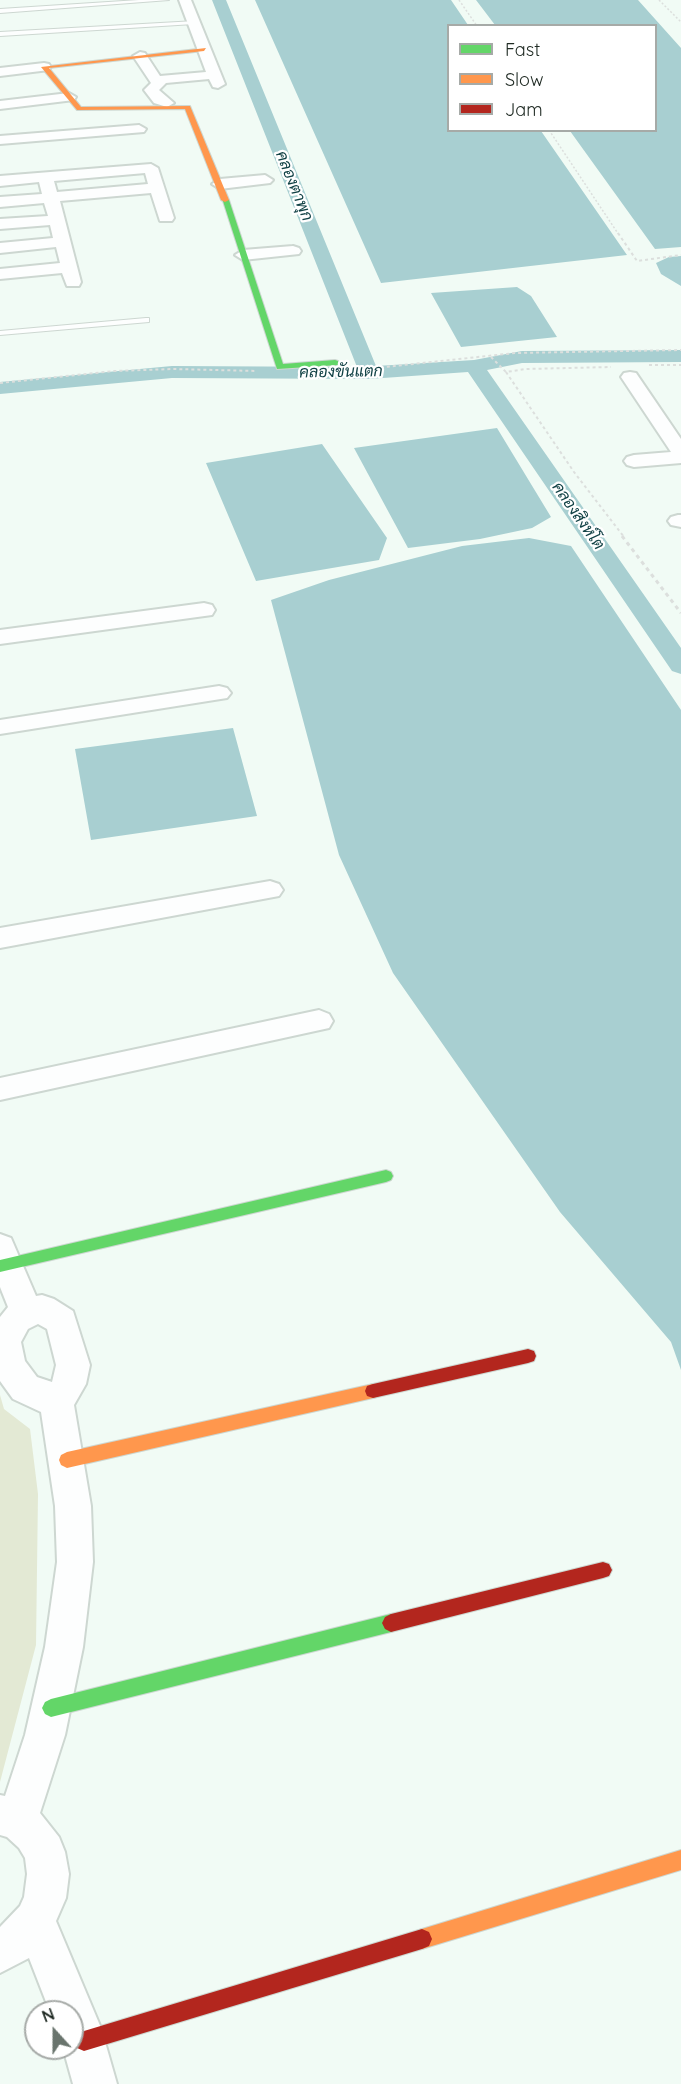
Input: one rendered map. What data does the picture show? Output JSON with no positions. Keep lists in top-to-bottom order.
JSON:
{
  "water": ["คลองตาพุก", "คลองขันแตก", "คลองสิงห์โต"],
  "legend": ["Fast", "Slow", "Jam"],
  "north": "top"
}
